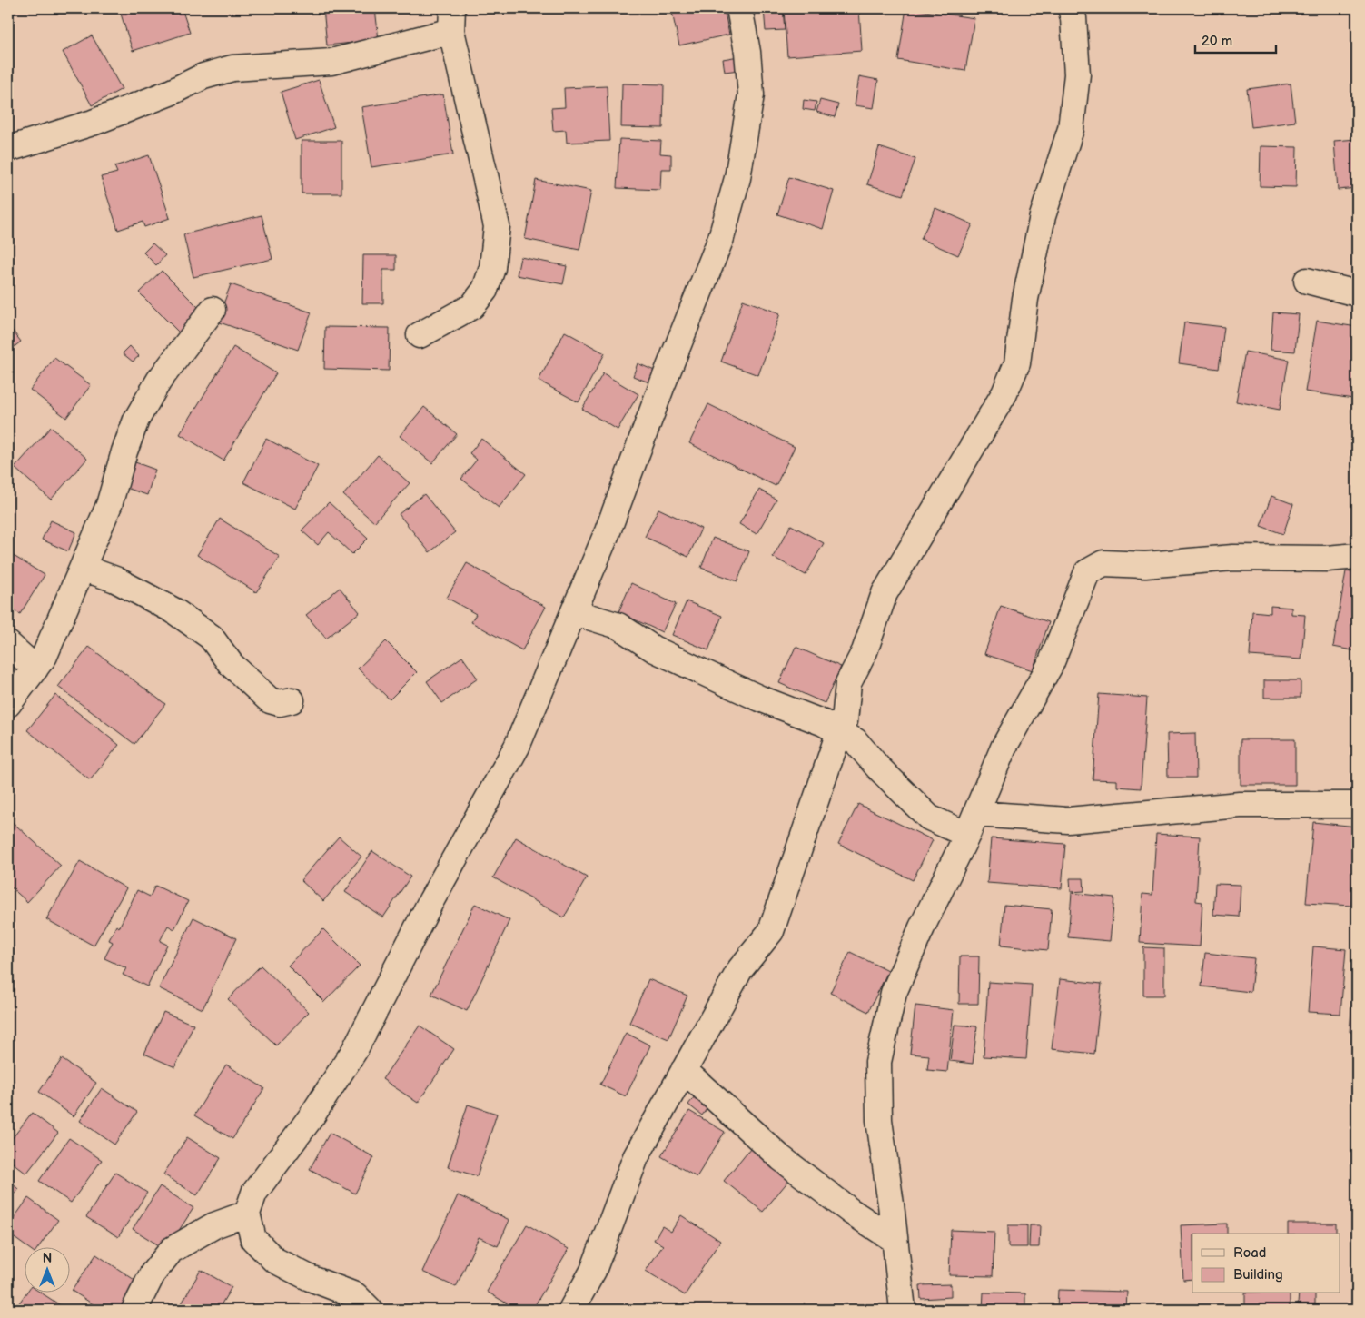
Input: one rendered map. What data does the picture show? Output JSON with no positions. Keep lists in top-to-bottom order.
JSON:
{
  "legend": ["Road", "Building"],
  "scale_bar": "20 m",
  "north": "top"
}
